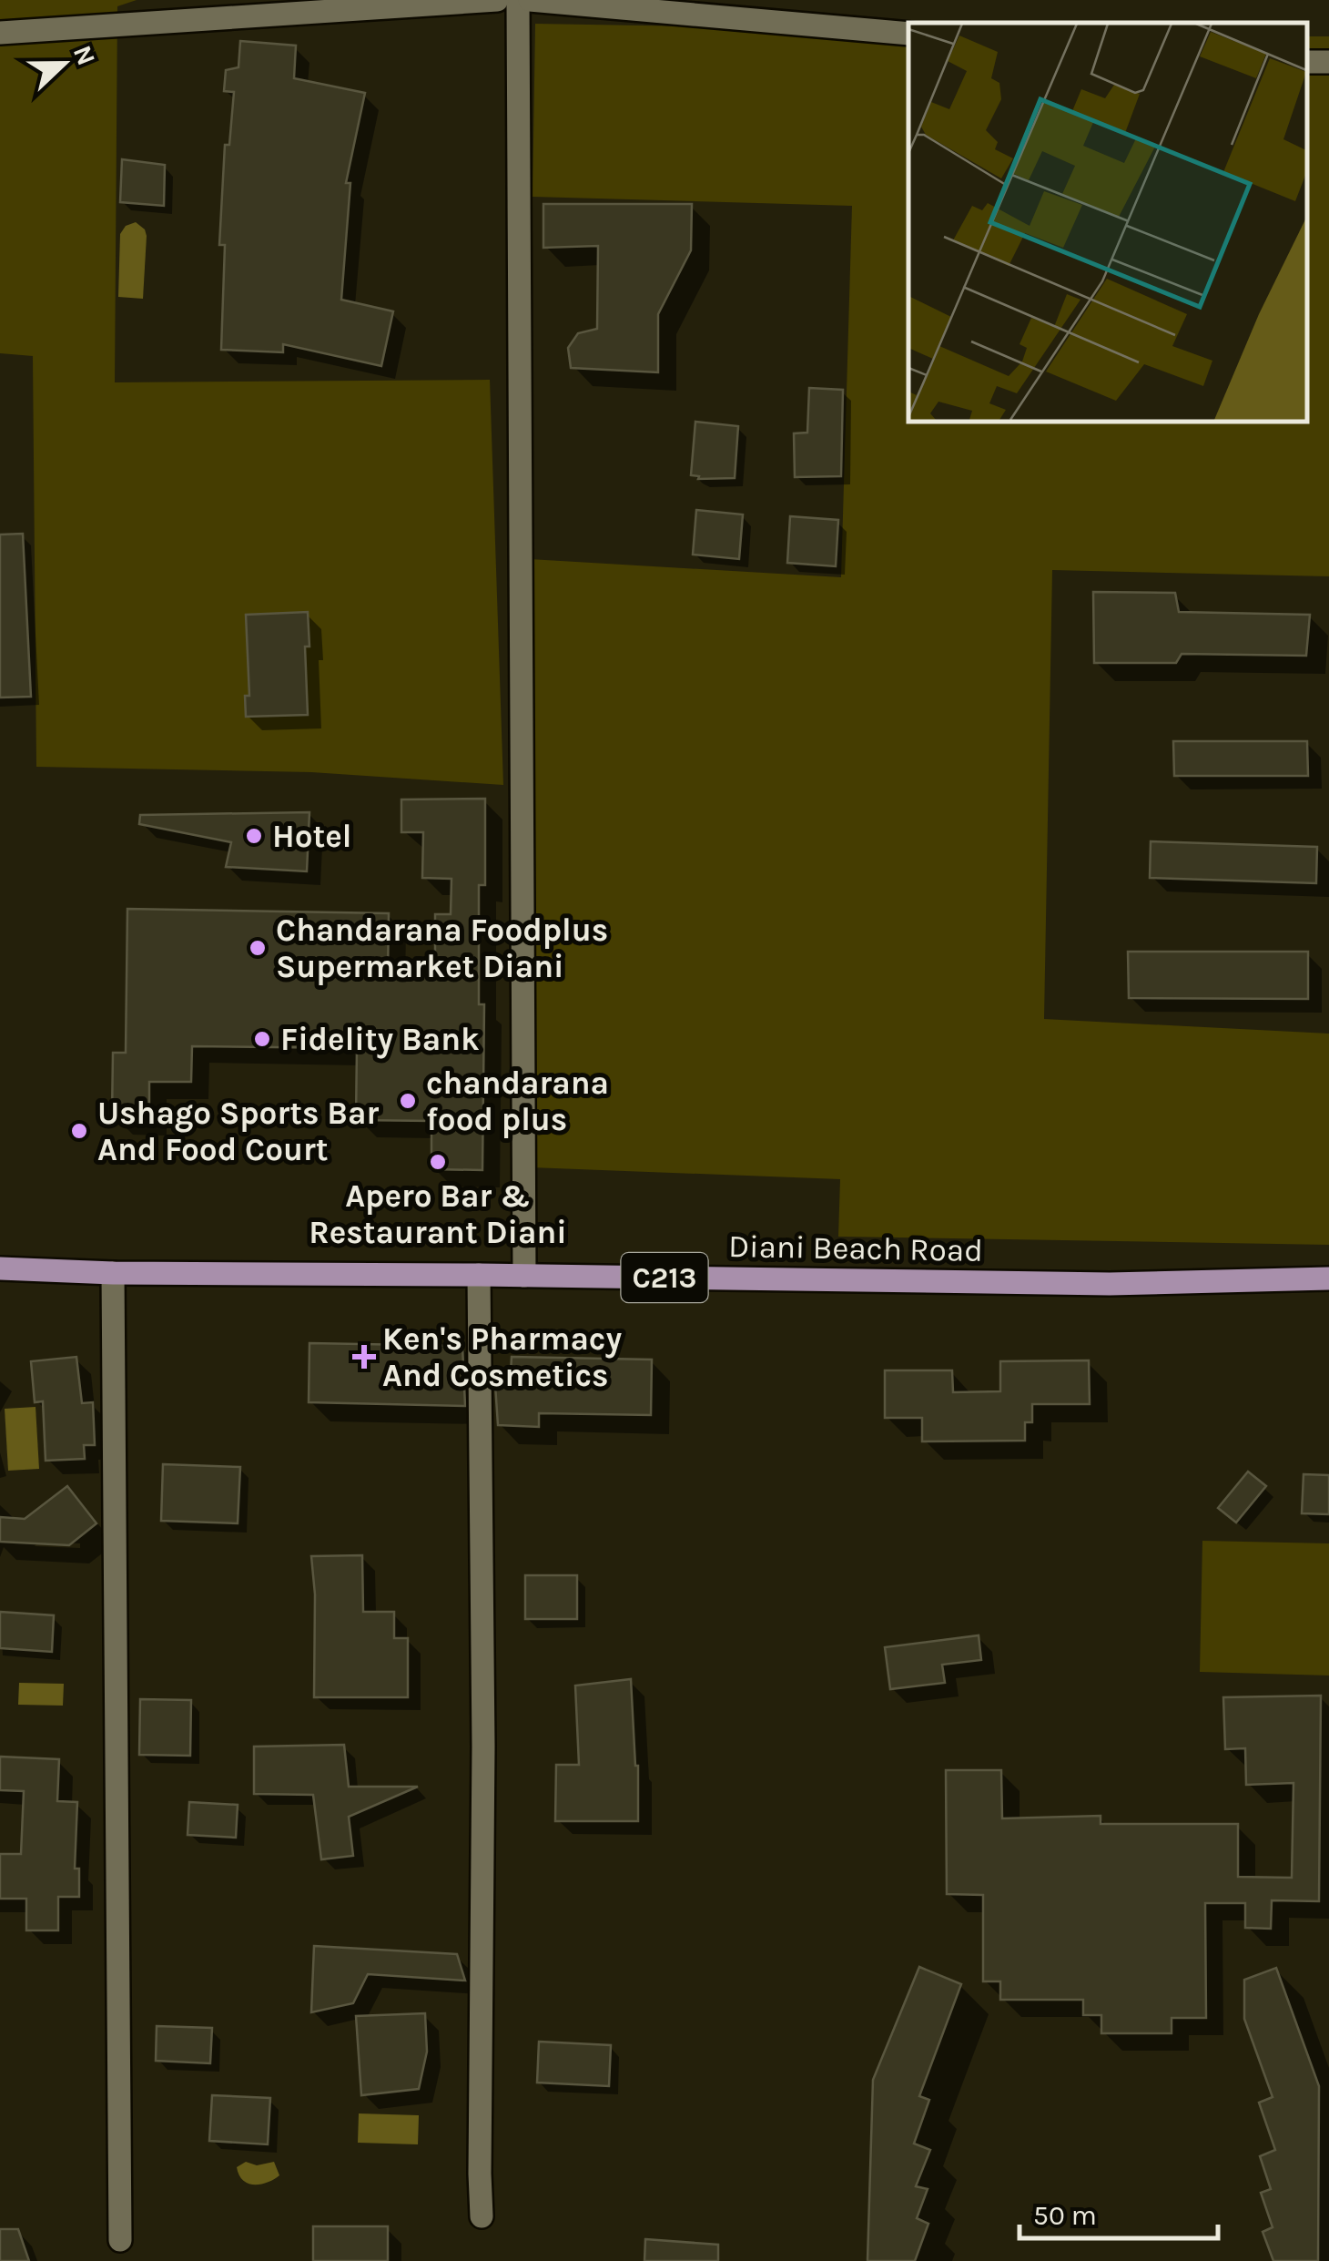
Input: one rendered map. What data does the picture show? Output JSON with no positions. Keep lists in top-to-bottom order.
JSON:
{
  "streets": {
    "main road": ["Diani Beach Road", "C213"]
  },
  "places": {
    "other": [
      "Hotel",
      "Chandarana Foodplus Supermarket Diani",
      "Fidelity Bank",
      "chandarana food plus",
      "Ushago Sports Bar And Food Court",
      "Apero Bar & Restaurant Diani"
    ],
    "health": ["Ken's Pharmacy And Cosmetics"]
  },
  "scale_bar": "50 m",
  "north": "right"
}
